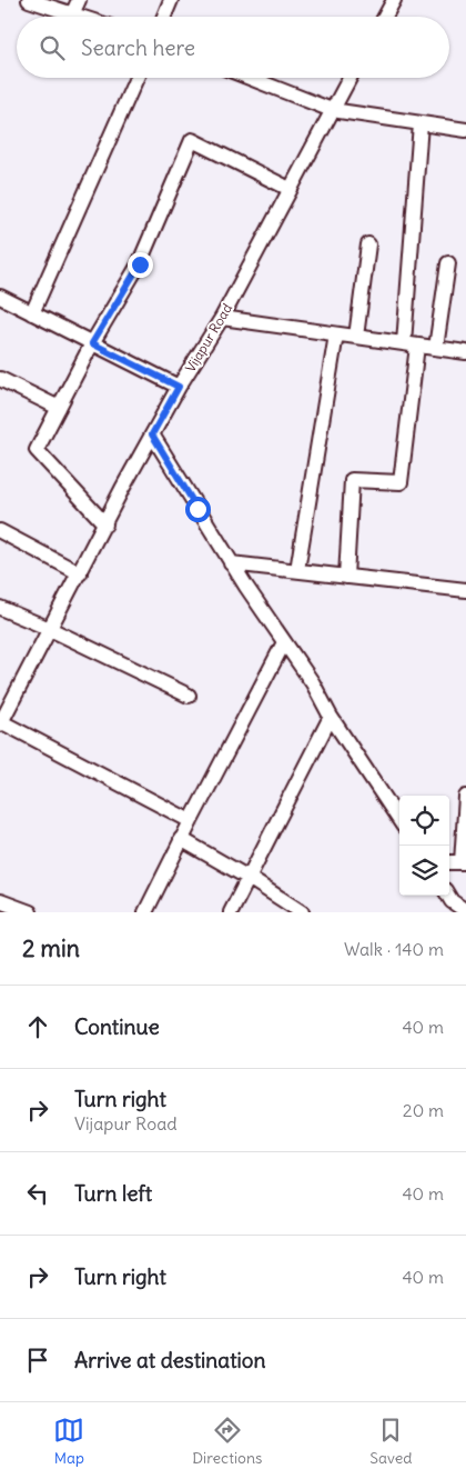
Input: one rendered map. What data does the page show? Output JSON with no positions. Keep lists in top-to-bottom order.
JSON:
{
  "streets": {
    "street": ["Vijapur Road"]
  },
  "page": {
    "search": "Search here",
    "heading": ["2 min", "Walk · 140 m"],
    "list": [
      ["Continue", "40 m"],
      ["Turn right", "Vijapur Road", "20 m"],
      ["Turn left", "40 m"],
      ["Turn right", "40 m"],
      "Arrive at destination"
    ],
    "nav": ["Map", "Directions", "Saved"]
  }
}
